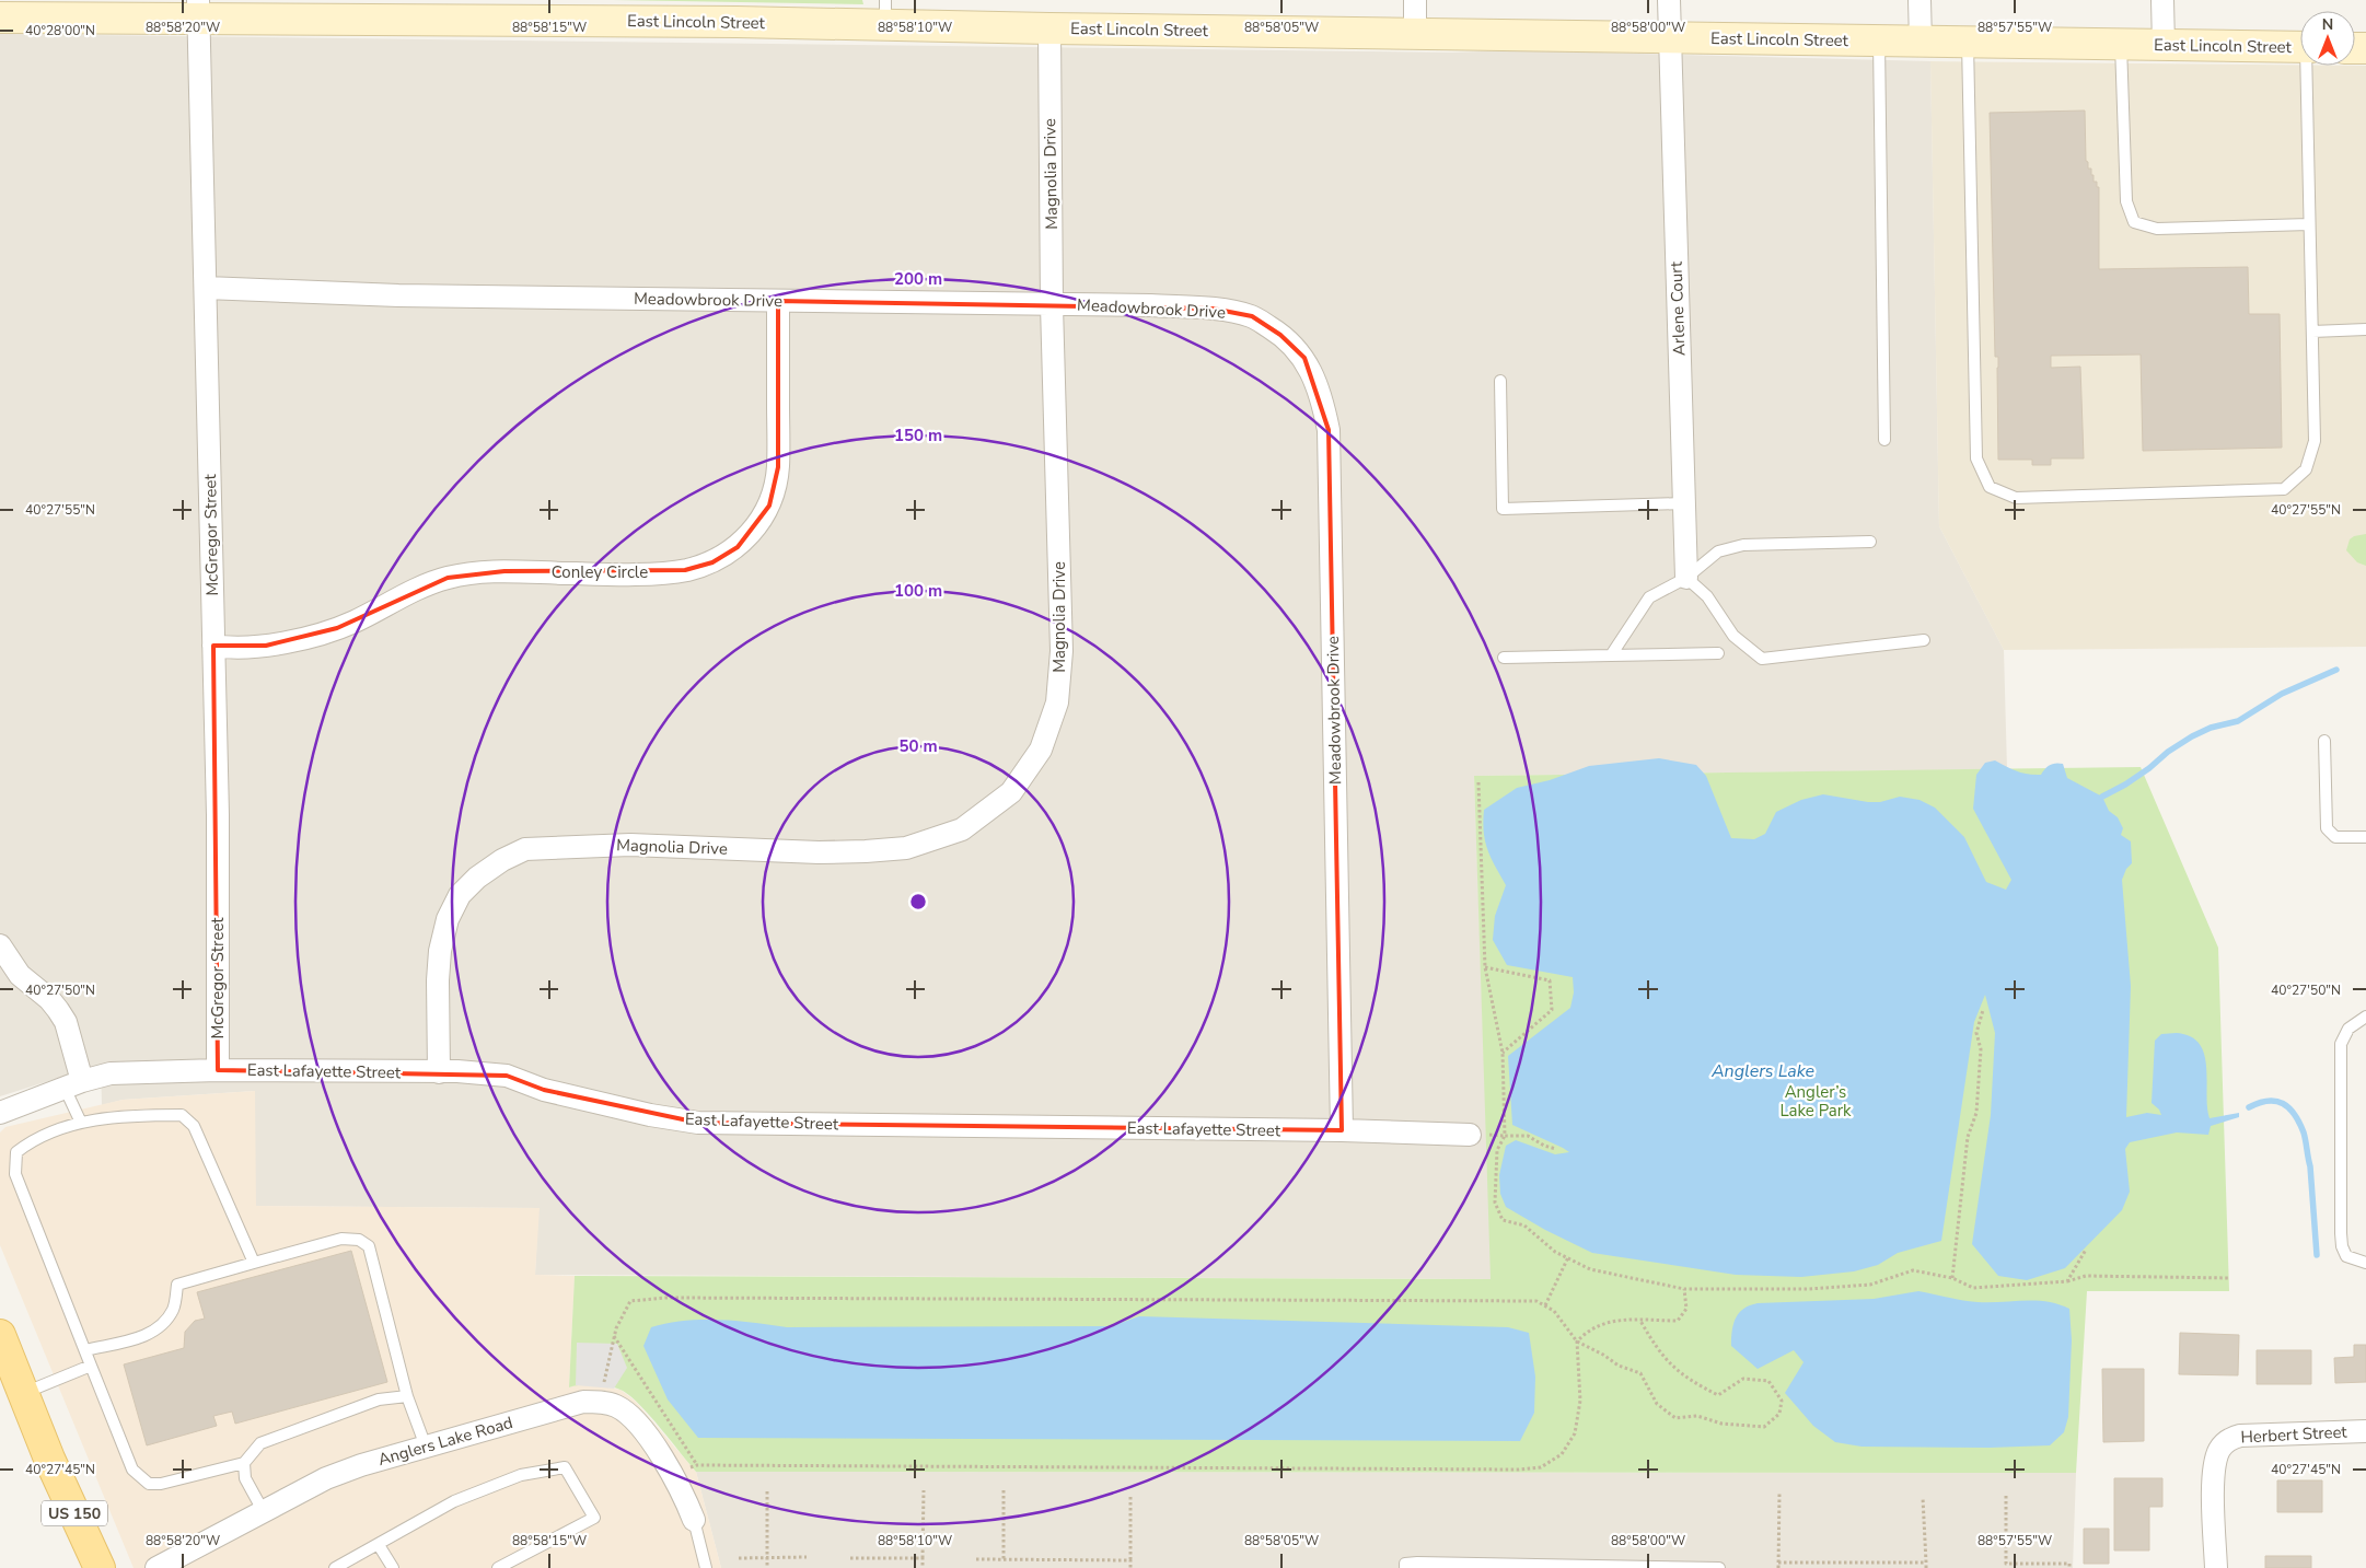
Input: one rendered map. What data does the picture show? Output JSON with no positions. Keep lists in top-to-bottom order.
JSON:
{
  "streets": {
    "main road": ["East Lincoln Street", "US 150"],
    "street": [
      "Magnolia Drive",
      "Meadowbrook Drive",
      "Arlene Court",
      "McGregor Street",
      "Conley Circle",
      "East Lafayette Street",
      "Herbert Street",
      "Anglers Lake Road"
    ]
  },
  "crossings": [
    ["East Lincoln Street", "Magnolia Drive"],
    ["East Lincoln Street", "Arlene Court"],
    ["East Lincoln Street", "McGregor Street"],
    ["Magnolia Drive", "Meadowbrook Drive"],
    ["Magnolia Drive", "East Lafayette Street"],
    ["Meadowbrook Drive", "McGregor Street"],
    ["Meadowbrook Drive", "Conley Circle"],
    ["Meadowbrook Drive", "East Lafayette Street"],
    ["McGregor Street", "Conley Circle"],
    ["McGregor Street", "East Lafayette Street"]
  ],
  "water": ["Anglers Lake"],
  "parks": ["Angler’s Lake Park"],
  "north": "top",
  "coordinates": [
    "88°58'20\"W",
    "88°58'15\"W",
    "88°58'10\"W",
    "88°58'05\"W",
    "88°58'00\"W",
    "88°57'55\"W",
    "40°28'00\"N",
    "40°27'55\"N",
    "40°27'50\"N",
    "40°27'45\"N"
  ],
  "rings": [
    "200 m",
    "150 m",
    "100 m",
    "50 m"
  ]
}
